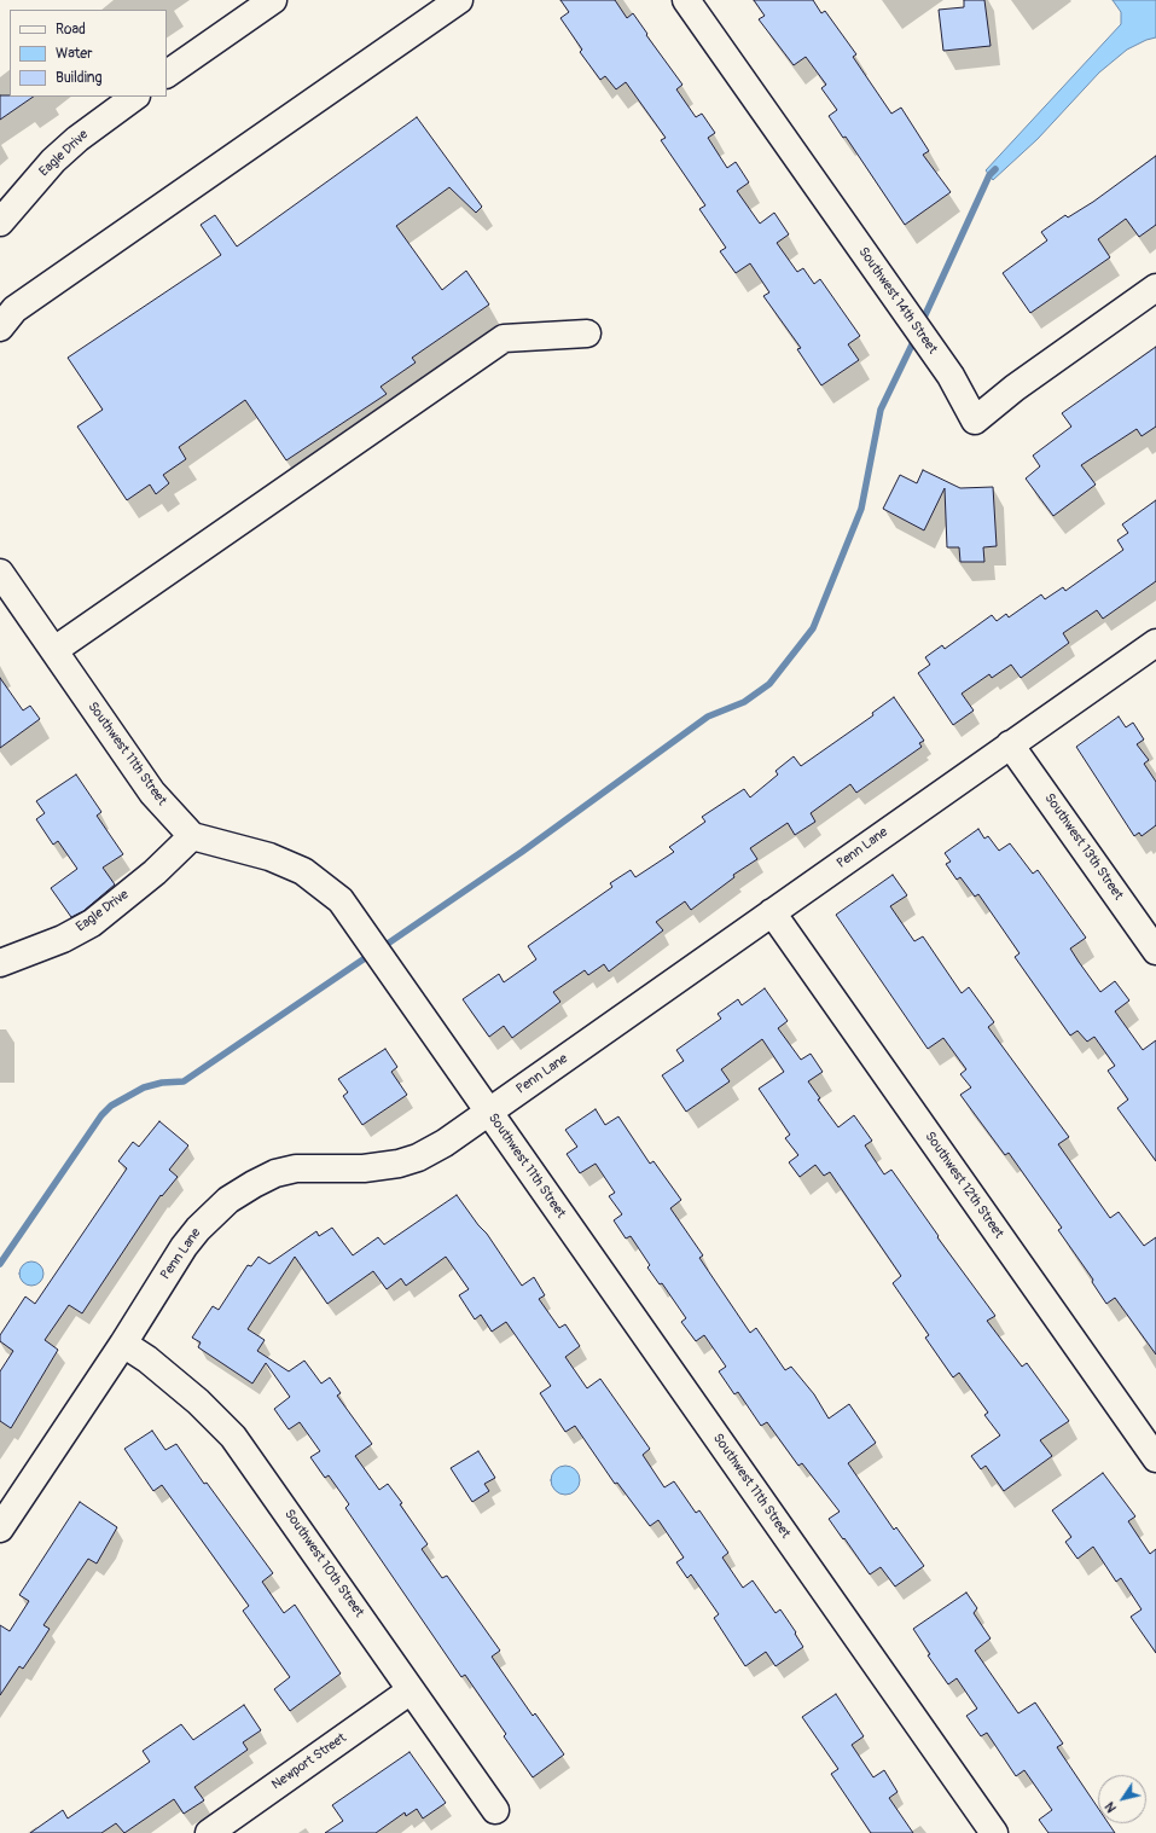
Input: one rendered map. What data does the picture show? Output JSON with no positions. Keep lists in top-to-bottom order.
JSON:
{
  "streets": {
    "street": [
      "Eagle Drive",
      "Southwest 14th Street",
      "Southwest 11th Street",
      "Southwest 13th Street",
      "Penn Lane",
      "Southwest 12th Street",
      "Southwest 10th Street",
      "Newport Street"
    ]
  },
  "crossings": [
    ["Eagle Drive", "Southwest 11th Street"],
    ["Southwest 11th Street", "Penn Lane"],
    ["Southwest 13th Street", "Penn Lane"],
    ["Penn Lane", "Southwest 12th Street"],
    ["Penn Lane", "Southwest 10th Street"],
    ["Southwest 10th Street", "Newport Street"]
  ],
  "legend": ["Road", "Water", "Building"],
  "north": "bottom left"
}
